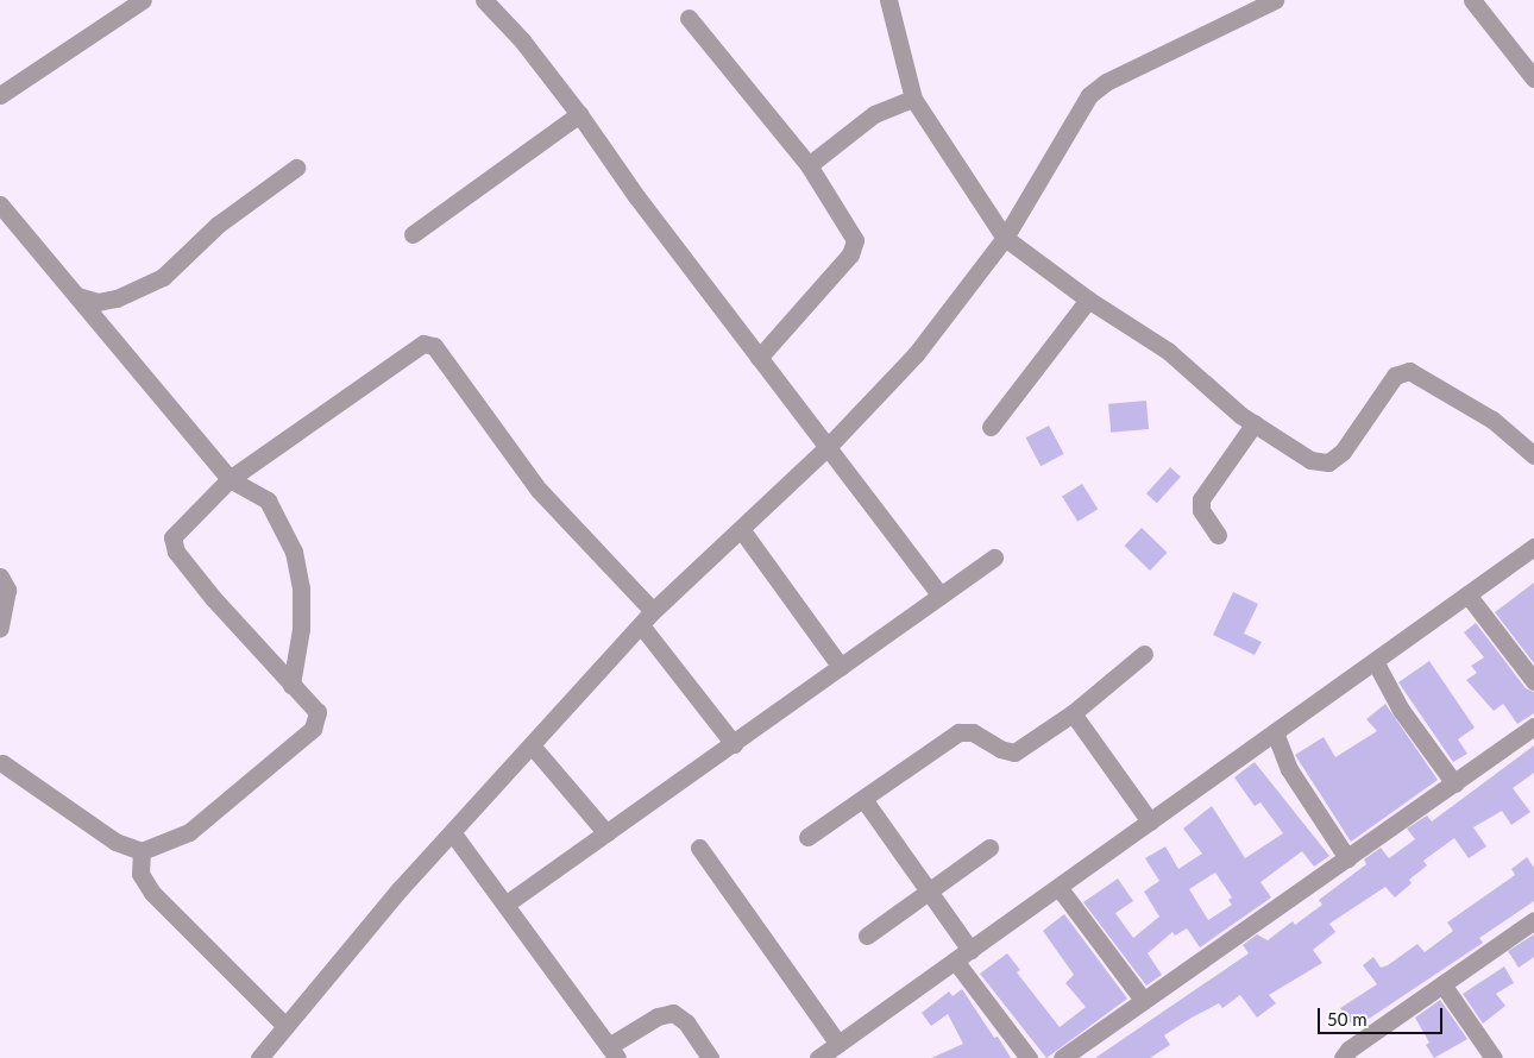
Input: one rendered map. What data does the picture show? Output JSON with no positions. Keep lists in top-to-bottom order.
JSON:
{
  "scale_bar": "50 m"
}
